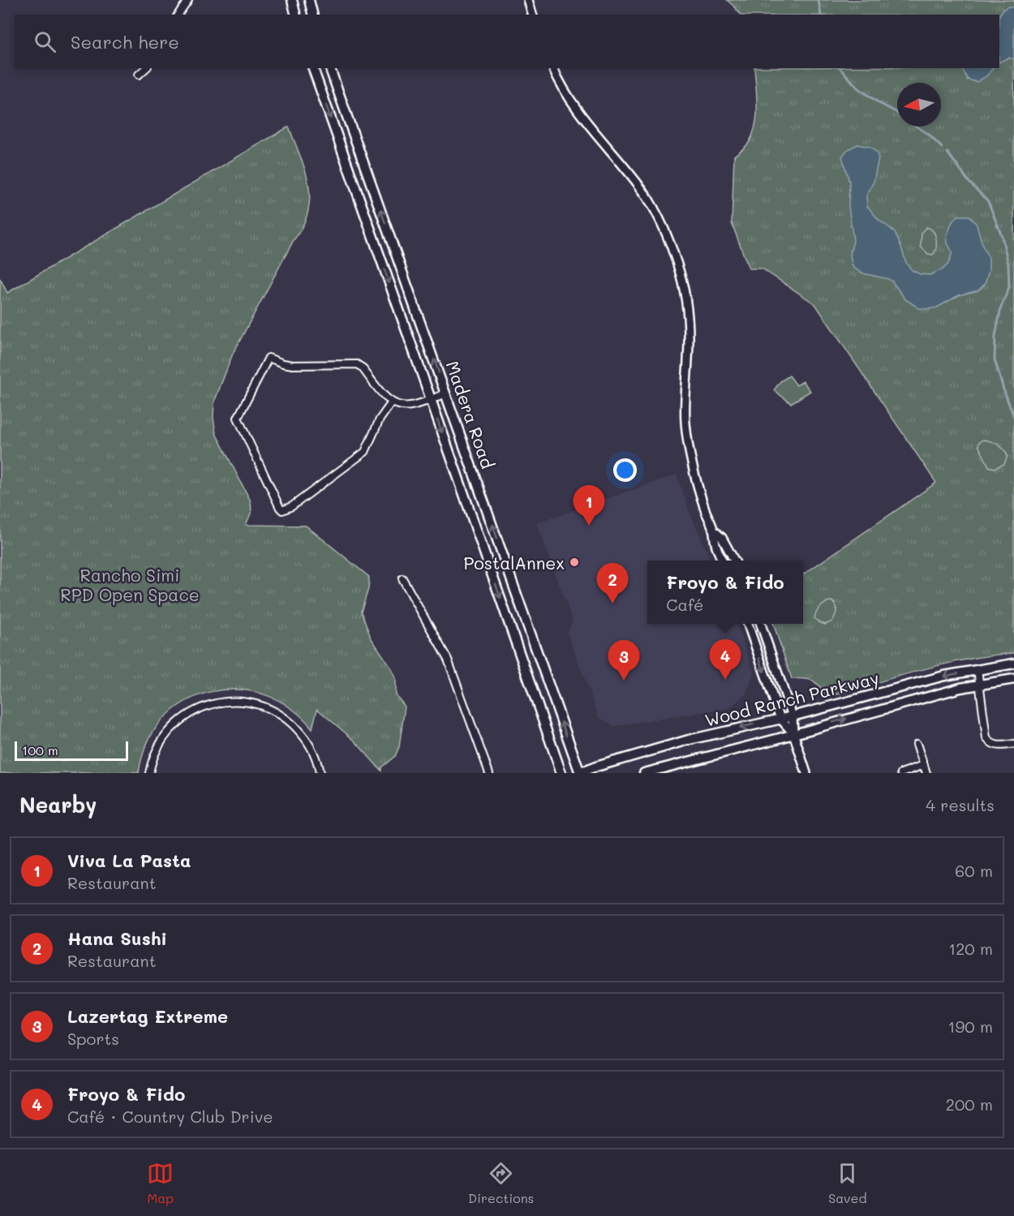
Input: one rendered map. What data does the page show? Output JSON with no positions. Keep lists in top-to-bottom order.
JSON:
{
  "streets": {
    "main road": ["Madera Road", "Wood Ranch Parkway"]
  },
  "crossings": [
    ["Madera Road", "Wood Ranch Parkway"]
  ],
  "parks": ["Rancho Simi RPD Open Space"],
  "places": ["PostalAnnex"],
  "scale_bar": "100 m",
  "north": "left",
  "page": {
    "search": "Search here",
    "pins": [
      "1",
      "2",
      "4",
      "3"
    ],
    "popup": ["Froyo & Fido", "Café"],
    "scale": "100 m",
    "heading": ["Nearby", "4 results"],
    "list": [
      {
        "mark": "1",
        "name": "Viva La Pasta",
        "note": "Restaurant",
        "value": "60 m"
      },
      {
        "mark": "2",
        "name": "Hana Sushi",
        "note": "Restaurant",
        "value": "120 m"
      },
      {
        "mark": "3",
        "name": "Lazertag Extreme",
        "note": "Sports",
        "value": "190 m"
      },
      {
        "mark": "4",
        "name": "Froyo & Fido",
        "note": "Café · Country Club Drive",
        "value": "200 m"
      }
    ],
    "nav": ["Map", "Directions", "Saved"]
  }
}
